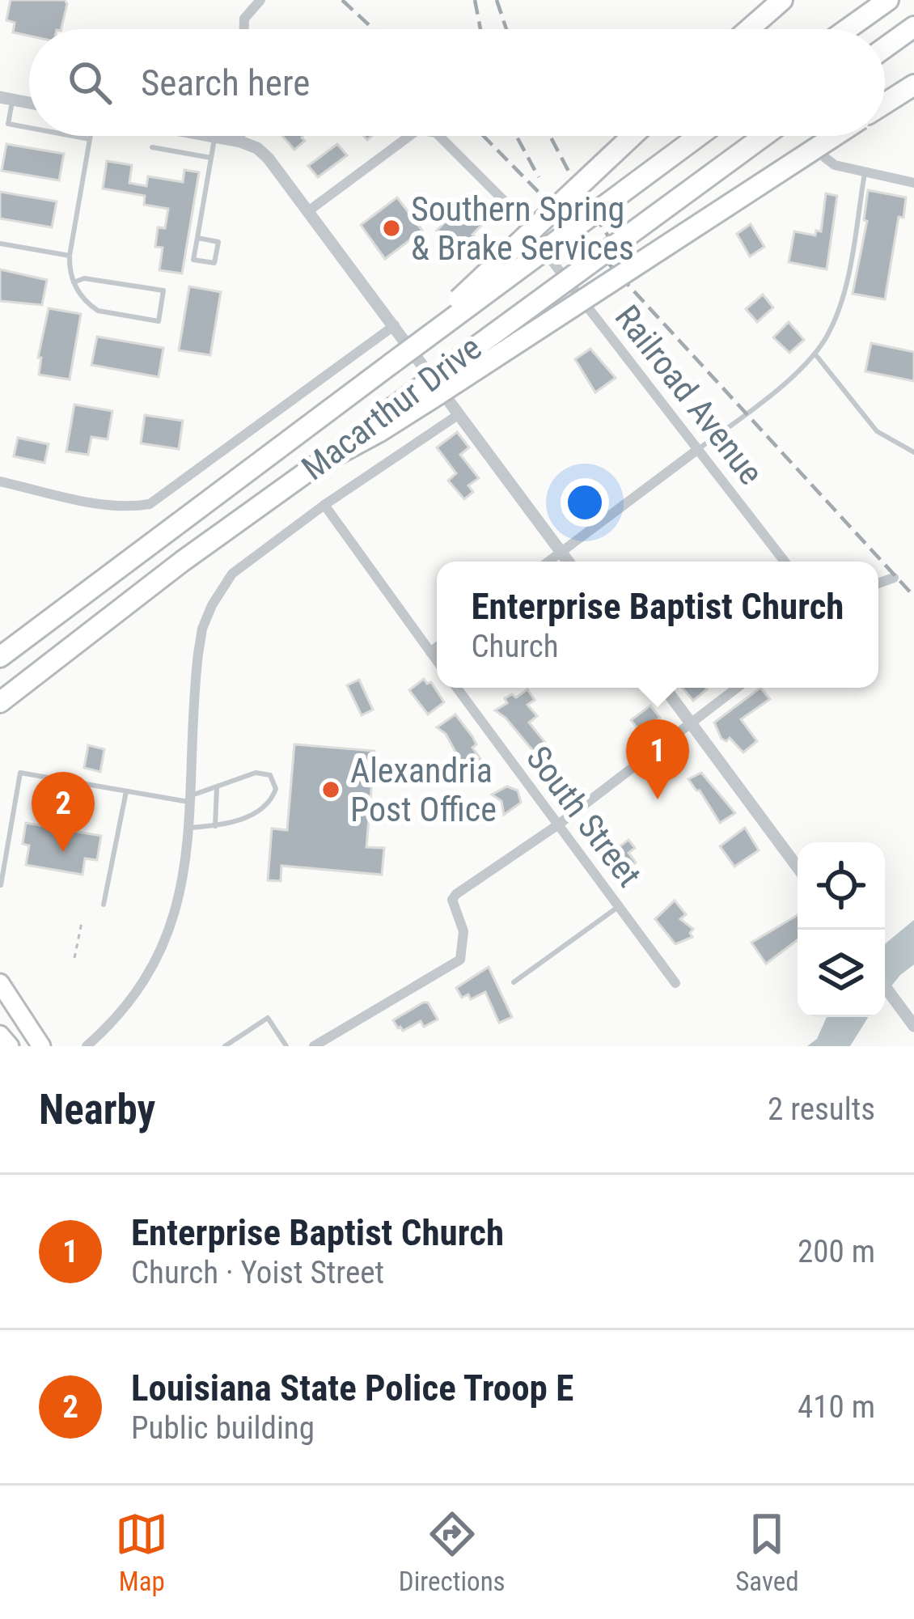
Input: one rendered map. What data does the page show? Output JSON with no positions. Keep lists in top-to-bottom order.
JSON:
{
  "streets": {
    "highway": ["Macarthur Drive"],
    "street": ["Railroad Avenue", "South Street"]
  },
  "places": ["Southern Spring & Brake Services", "Alexandria Post Office"],
  "page": {
    "search": "Search here",
    "popup": ["Enterprise Baptist Church", "Church"],
    "pins": ["1", "2"],
    "heading": ["Nearby", "2 results"],
    "list": [
      {
        "mark": "1",
        "name": "Enterprise Baptist Church",
        "note": "Church · Yoist Street",
        "value": "200 m"
      },
      {
        "mark": "2",
        "name": "Louisiana State Police Troop E",
        "note": "Public building",
        "value": "410 m"
      }
    ],
    "nav": ["Map", "Directions", "Saved"]
  }
}
